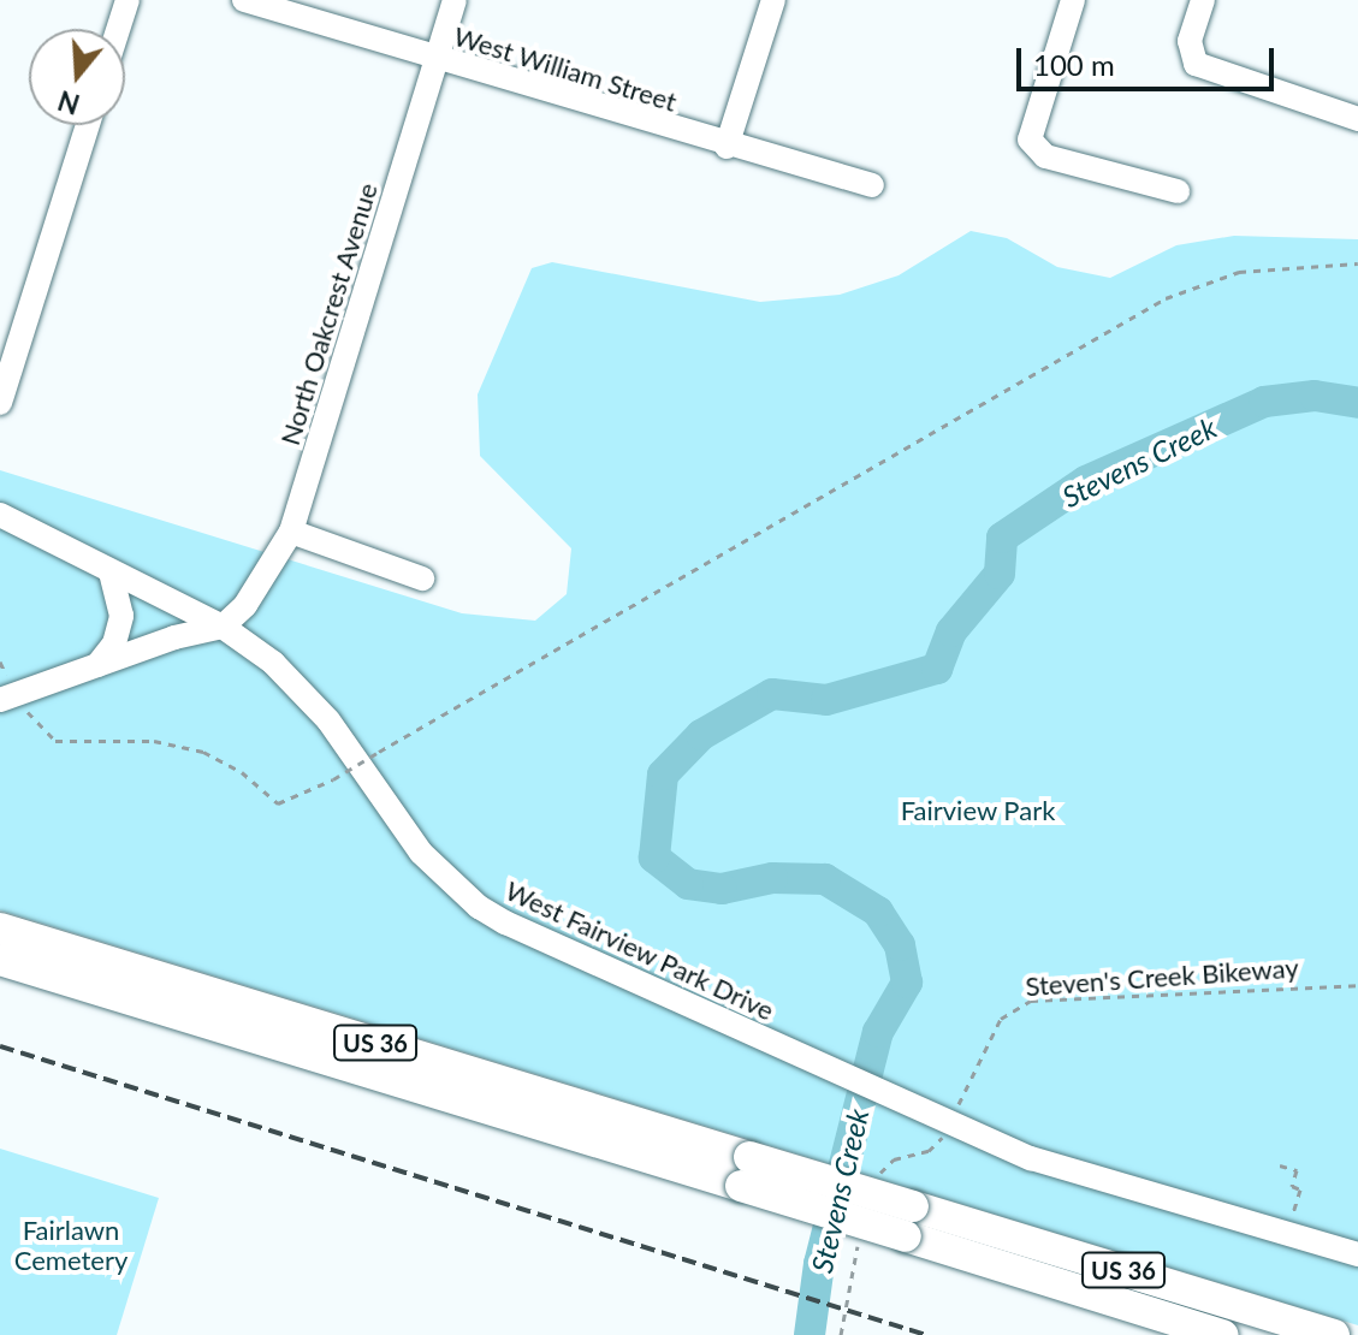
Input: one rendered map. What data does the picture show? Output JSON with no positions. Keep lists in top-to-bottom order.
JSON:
{
  "streets": {
    "main road": ["US 36"],
    "street": ["West William Street", "North Oakcrest Avenue", "West Fairview Park Drive"],
    "path": ["Steven's Creek Bikeway"]
  },
  "crossings": [
    ["West William Street", "North Oakcrest Avenue"],
    ["North Oakcrest Avenue", "West Fairview Park Drive"],
    ["West Fairview Park Drive", "Steven's Creek Bikeway"]
  ],
  "water": ["Stevens Creek"],
  "parks": ["Fairview Park", "Fairlawn Cemetery"],
  "scale_bar": "100 m",
  "north": "bottom"
}
